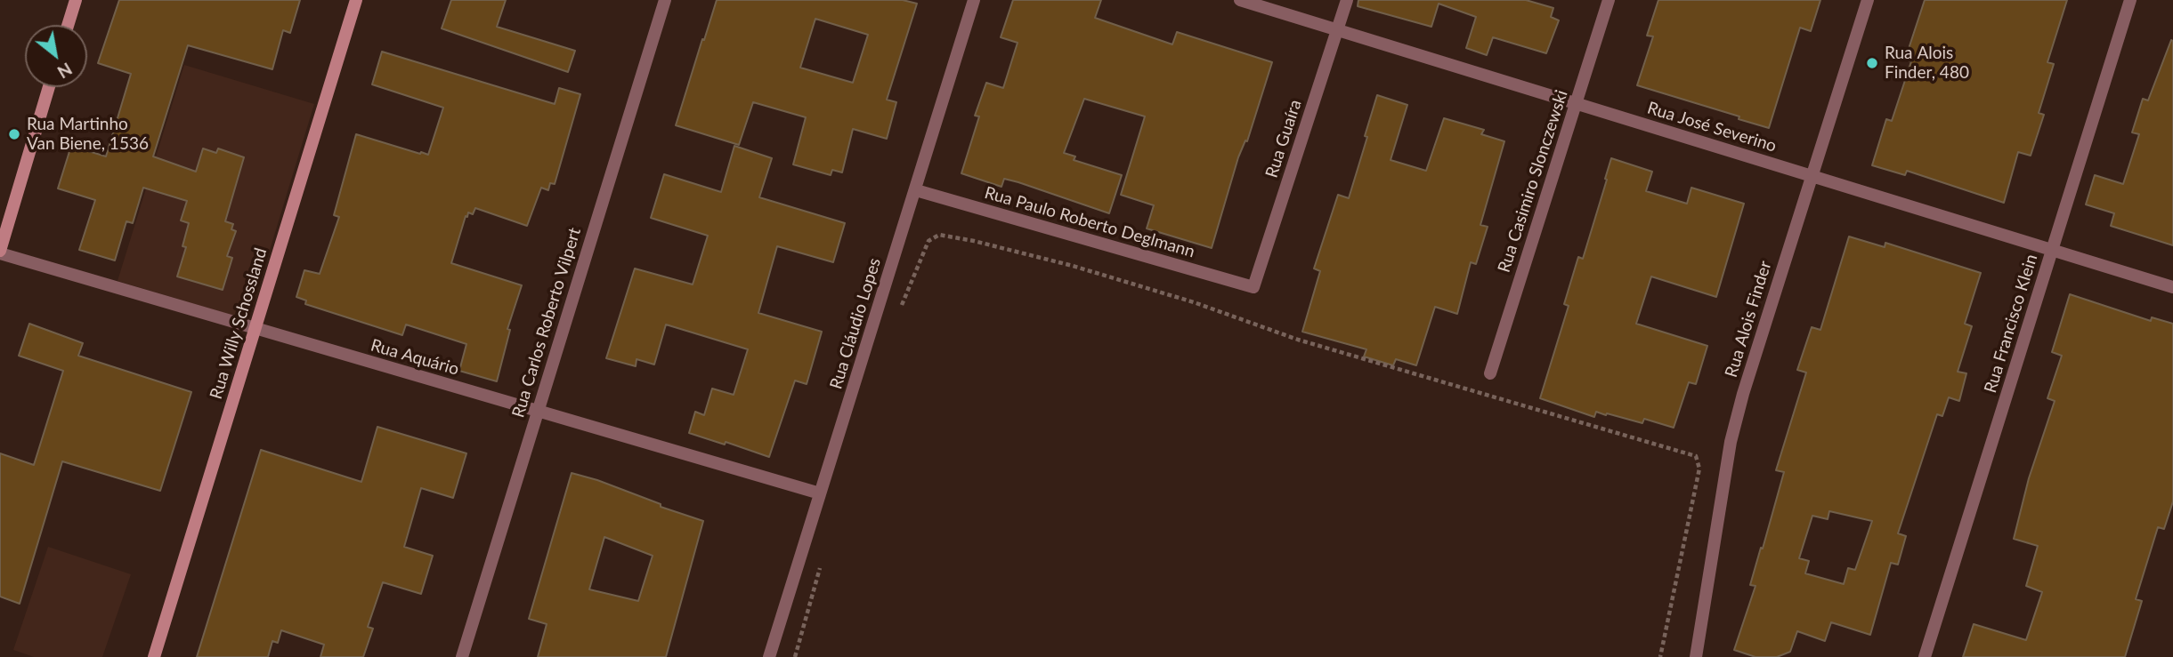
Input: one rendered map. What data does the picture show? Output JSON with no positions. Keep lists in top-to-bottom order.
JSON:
{
  "streets": {
    "street": [
      "Rua José Severino",
      "Rua Guaíra",
      "Rua Casimiro Slonczewski",
      "Rua Paulo Roberto Deglmann",
      "Rua Alois Finder",
      "Rua Carlos Roberto Vilpert",
      "Rua Willy Schossland",
      "Rua Cláudio Lopes",
      "Rua Francisco Klein",
      "Rua Aquário"
    ]
  },
  "crossings": [
    ["Rua José Severino", "Rua Guaíra"],
    ["Rua José Severino", "Rua Casimiro Slonczewski"],
    ["Rua José Severino", "Rua Alois Finder"],
    ["Rua José Severino", "Rua Francisco Klein"],
    ["Rua Guaíra", "Rua Paulo Roberto Deglmann"],
    ["Rua Paulo Roberto Deglmann", "Rua Cláudio Lopes"],
    ["Rua Carlos Roberto Vilpert", "Rua Aquário"],
    ["Rua Willy Schossland", "Rua Aquário"],
    ["Rua Cláudio Lopes", "Rua Aquário"]
  ],
  "places": ["Rua Alois Finder, 480", "Rua Martinho Van Biene, 1536"],
  "north": "bottom right"
}
